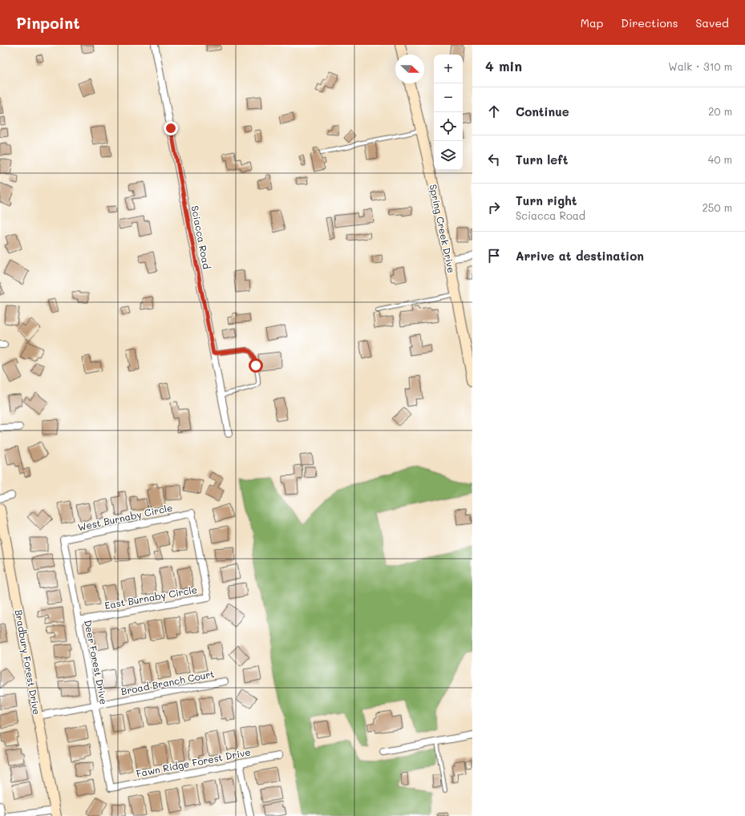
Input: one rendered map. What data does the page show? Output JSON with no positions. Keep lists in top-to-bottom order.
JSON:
{
  "streets": {
    "street": [
      "Spring Creek Drive",
      "Sciacca Road",
      "West Burnaby Circle",
      "East Burnaby Circle",
      "Bradbury Forest Drive",
      "Deer Forest Drive",
      "Broad Branch Court",
      "Fawn Ridge Forest Drive"
    ]
  },
  "crossings": [
    ["West Burnaby Circle", "East Burnaby Circle"],
    ["West Burnaby Circle", "Deer Forest Drive"],
    ["East Burnaby Circle", "Deer Forest Drive"],
    ["Bradbury Forest Drive", "Broad Branch Court"],
    ["Deer Forest Drive", "Broad Branch Court"],
    ["Deer Forest Drive", "Fawn Ridge Forest Drive"]
  ],
  "north": "right",
  "page": {
    "header": "Pinpoint",
    "nav": ["Map", "Directions", "Saved"],
    "heading": ["4 min", "Walk · 310 m"],
    "map_buttons": ["+", "−"],
    "list": [
      ["Continue", "20 m"],
      ["Turn left", "40 m"],
      ["Turn right", "Sciacca Road", "250 m"],
      "Arrive at destination"
    ]
  }
}
